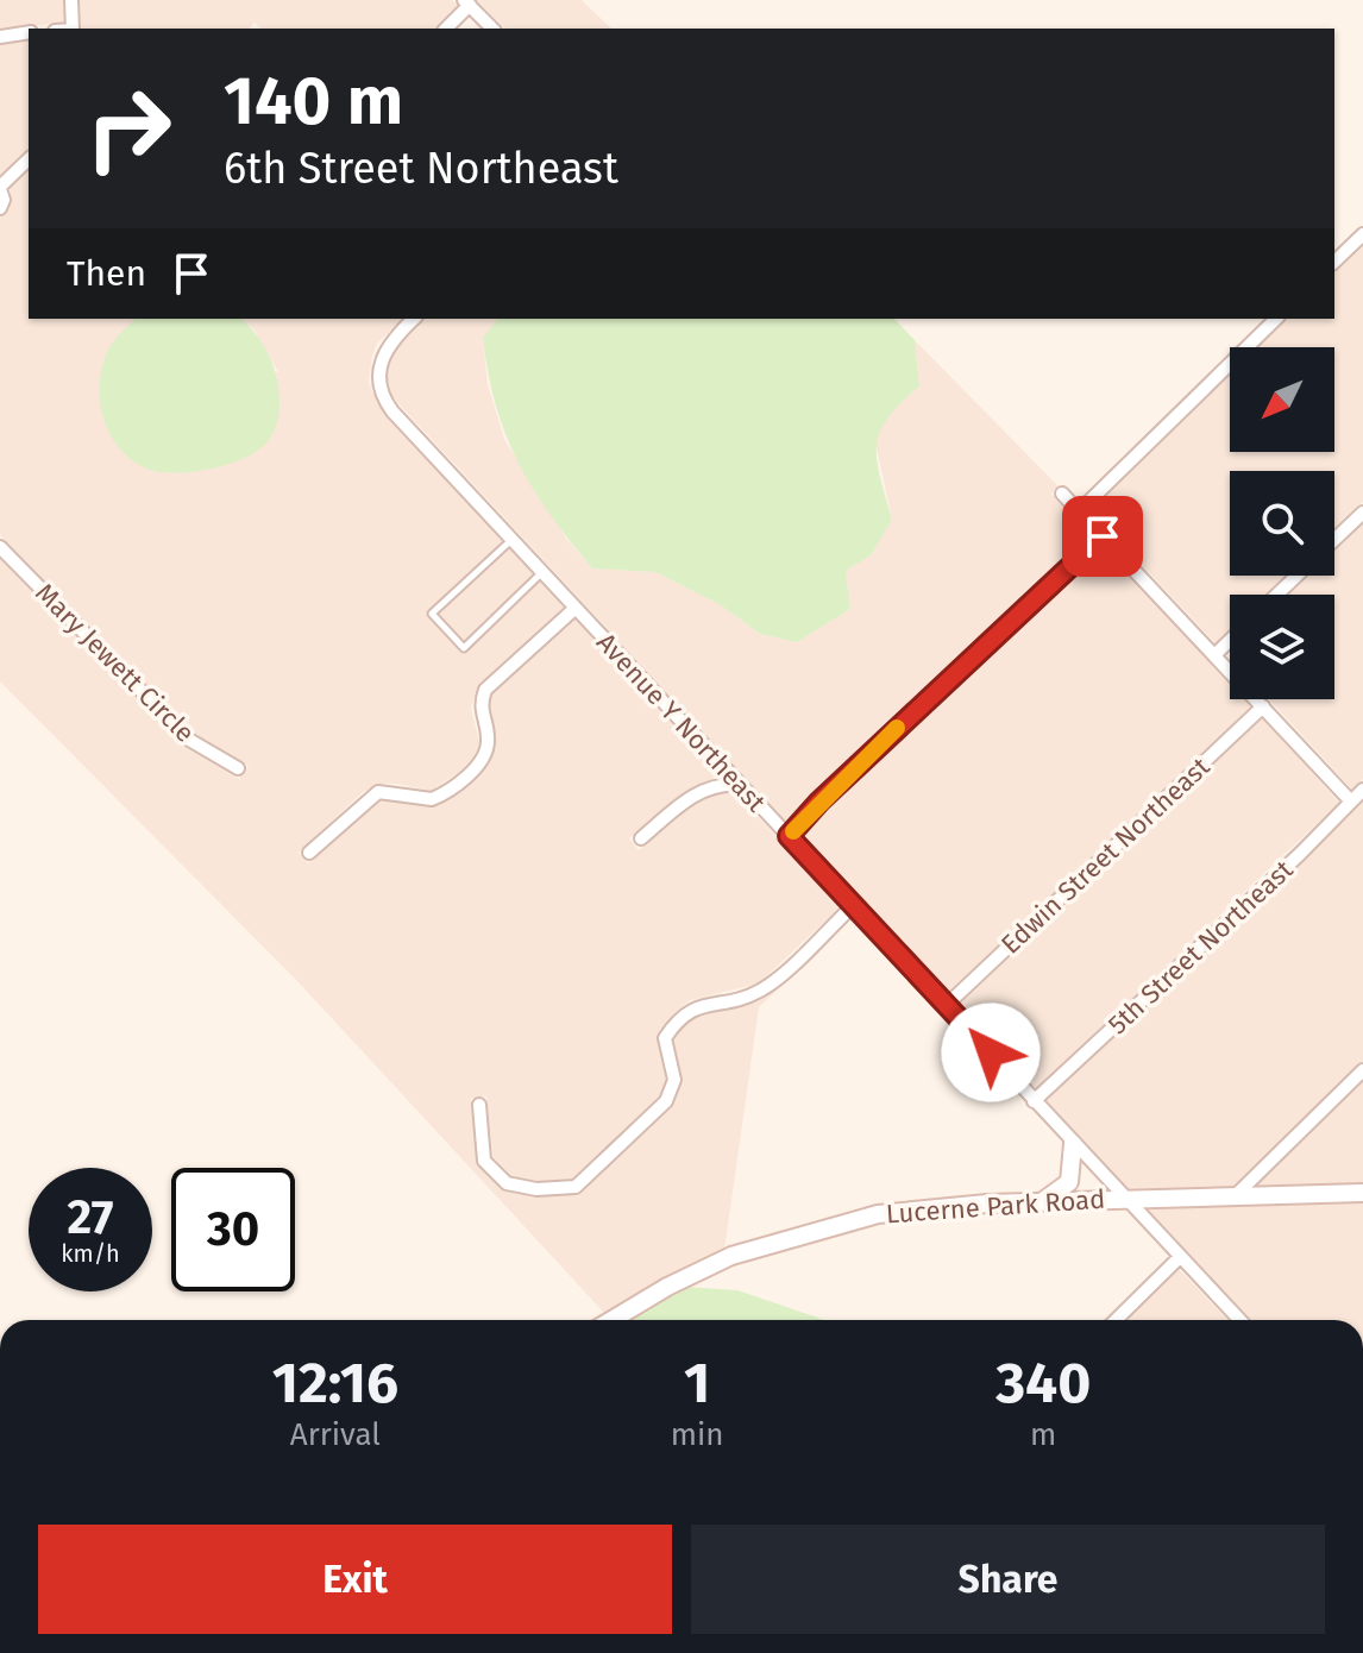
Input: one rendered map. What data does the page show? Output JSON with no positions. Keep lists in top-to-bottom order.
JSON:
{
  "streets": {
    "main road": ["Lucerne Park Road"],
    "street": [
      "Mary Jewett Circle",
      "Avenue Y Northeast",
      "Edwin Street Northeast",
      "5th Street Northeast"
    ]
  },
  "crossings": [
    ["Avenue Y Northeast", "Edwin Street Northeast"],
    ["Avenue Y Northeast", "5th Street Northeast"],
    ["Avenue Y Northeast", "Lucerne Park Road"]
  ],
  "north": "bottom left",
  "page": {
    "turn": ["140 m", "6th Street Northeast"],
    "then": "Then",
    "speed": "27 km/h",
    "limit": "30",
    "eta": [
      "12:16",
      "Arrival",
      "1",
      "min",
      "340",
      "m"
    ],
    "buttons": ["Exit", "Share"]
  }
}
